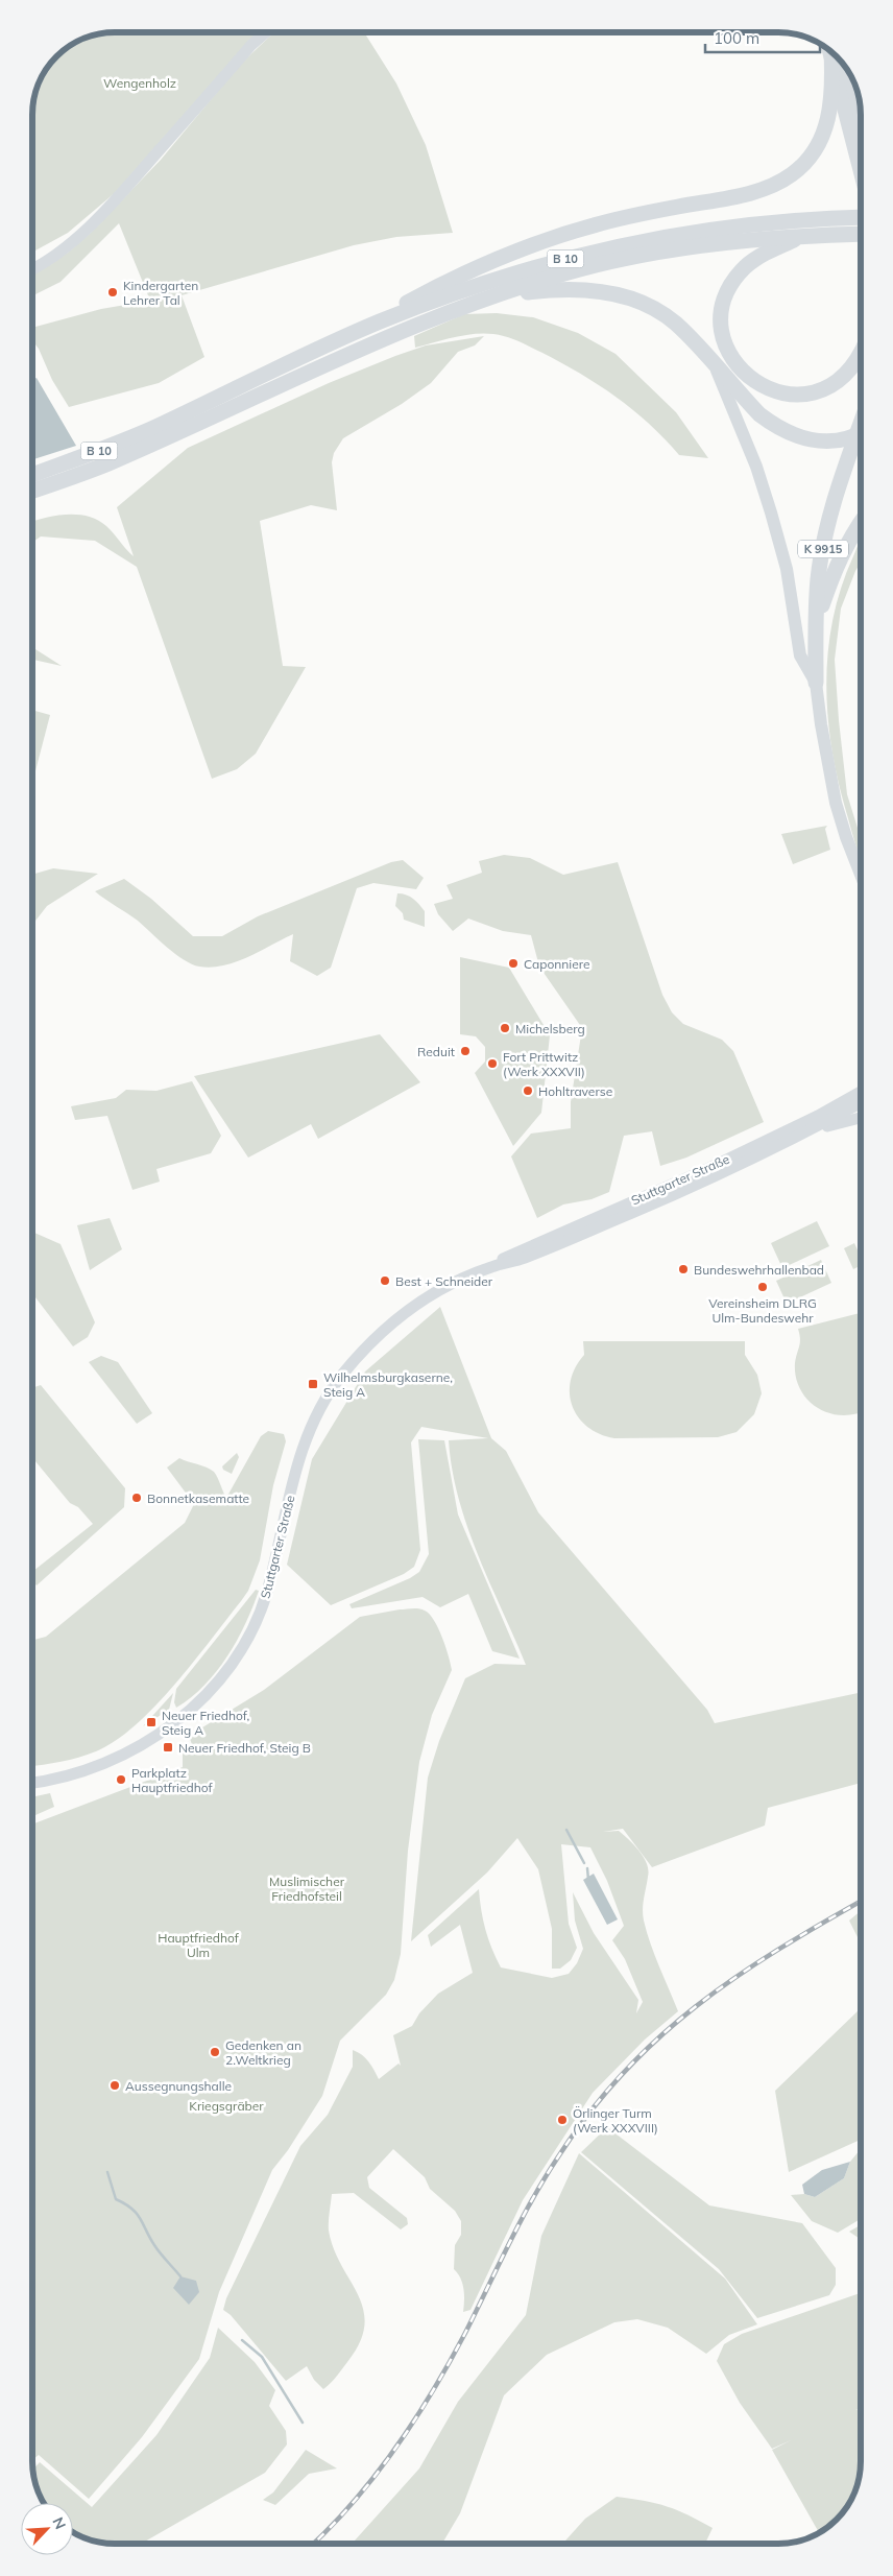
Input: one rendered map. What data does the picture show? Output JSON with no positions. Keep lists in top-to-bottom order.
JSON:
{
  "streets": {
    "highway": ["B 10", "K 9915"],
    "main road": ["Stuttgarter Straße"]
  },
  "parks": [
    "Wengenholz",
    "Muslimischer Friedhofsteil",
    "Hauptfriedhof Ulm",
    "Kriegsgräber"
  ],
  "places": {
    "other": [
      "Kindergarten Lehrer Tal",
      "Caponniere",
      "Michelsberg",
      "Reduit",
      "Fort Prittwitz (Werk XXXVII)",
      "Hohltraverse",
      "Bundeswehrhallenbad",
      "Best + Schneider",
      "Vereinsheim DLRG Ulm-Bundeswehr",
      "Bonnetkasematte",
      "Parkplatz Hauptfriedhof",
      "Gedenken an 2.Weltkrieg",
      "Aussegnungshalle",
      "Örlinger Turm (Werk XXXVIII)"
    ],
    "transit": ["Wilhelmsburgkaserne, Steig A", "Neuer Friedhof, Steig A", "Neuer Friedhof, Steig B"]
  },
  "scale_bar": "100 m",
  "north": "top right"
}
